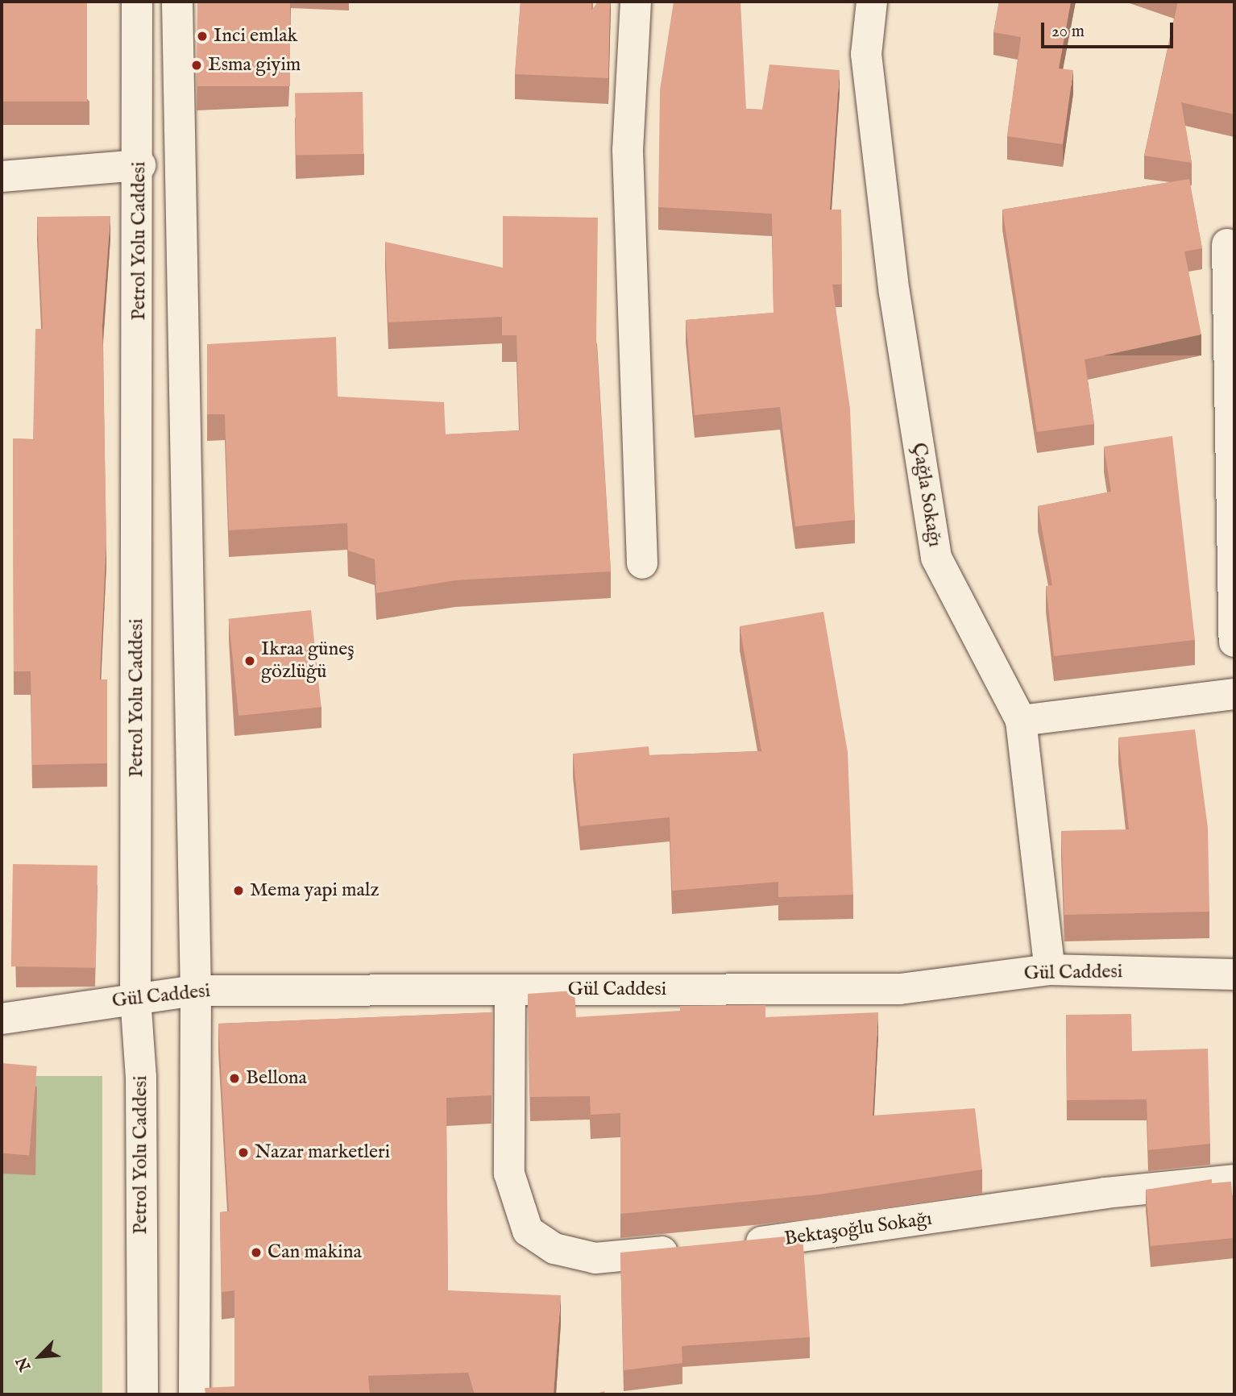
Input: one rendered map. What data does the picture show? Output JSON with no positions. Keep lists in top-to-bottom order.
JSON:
{
  "streets": {
    "street": [
      "Petrol Yolu Caddesi",
      "Çağla Sokağı",
      "Gül Caddesi",
      "Bektaşoğlu Sokağı"
    ]
  },
  "crossings": [
    ["Petrol Yolu Caddesi", "Gül Caddesi"],
    ["Çağla Sokağı", "Gül Caddesi"]
  ],
  "places": [
    "Inci emlak",
    "Esma giyim",
    "Ikraa güneş gözlüğü",
    "Mema yapi malz",
    "Bellona",
    "Nazar marketleri",
    "Can makina"
  ],
  "scale_bar": "20 m",
  "north": "bottom left"
}
